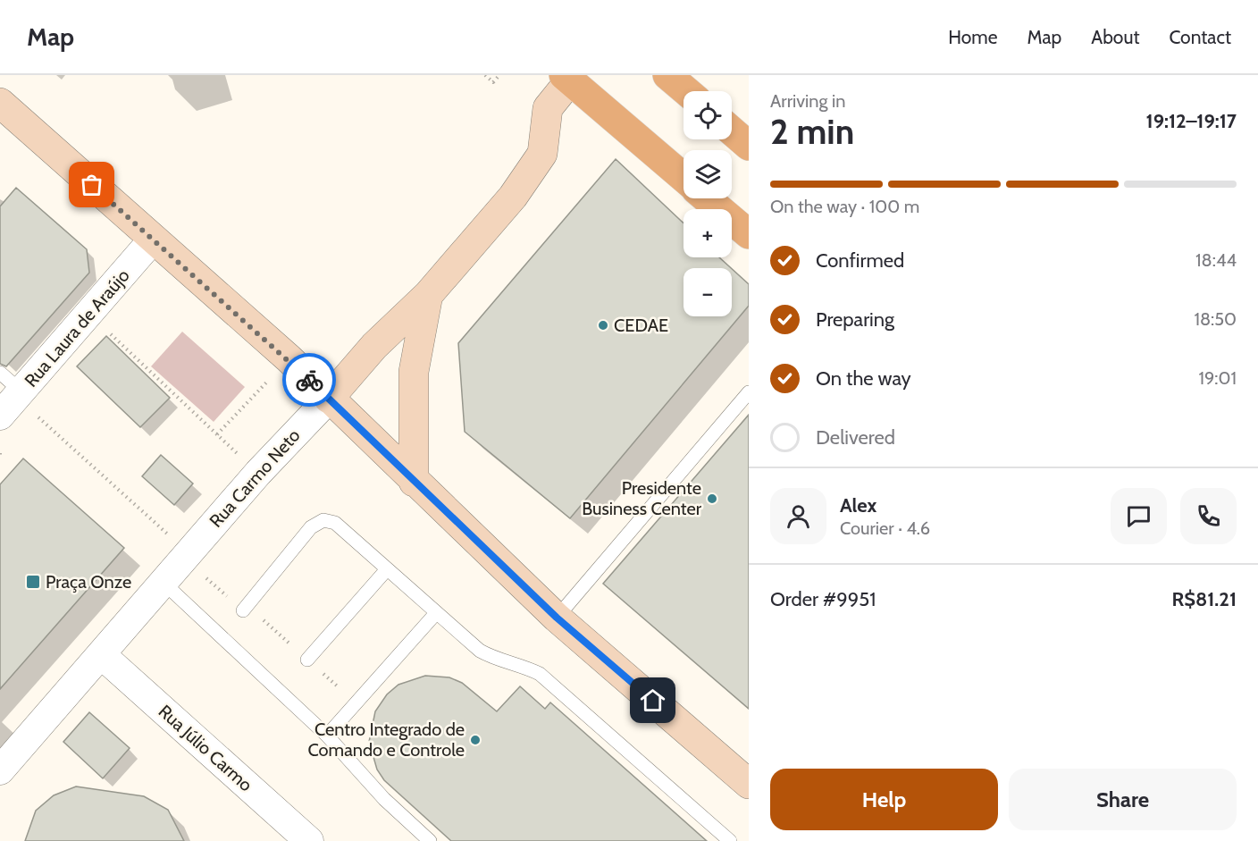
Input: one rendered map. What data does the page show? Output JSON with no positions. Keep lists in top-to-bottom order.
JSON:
{
  "streets": {
    "street": ["Rua Laura de Araújo", "Rua Carmo Neto", "Rua Júlio Carmo"]
  },
  "crossings": [
    ["Rua Carmo Neto", "Rua Júlio Carmo"]
  ],
  "places": {
    "other": ["CEDAE", "Presidente Business Center", "Centro Integrado de Comando e Controle"],
    "transit": ["Praça Onze"]
  },
  "page": {
    "header": "Map",
    "nav": [
      "Home",
      "Map",
      "About",
      "Contact"
    ],
    "heading": ["2 min", "Arriving in", "19:12–19:17"],
    "panel": [
      "Alex",
      "Courier · 4.6",
      "Order #9951",
      "R$81.21"
    ],
    "map_buttons": ["+", "−"],
    "bar": "On the way · 100 m",
    "list": [
      ["Confirmed", "18:44"],
      ["Preparing", "18:50"],
      ["On the way", "19:01"],
      "Delivered"
    ],
    "buttons": ["Help", "Share"]
  }
}
